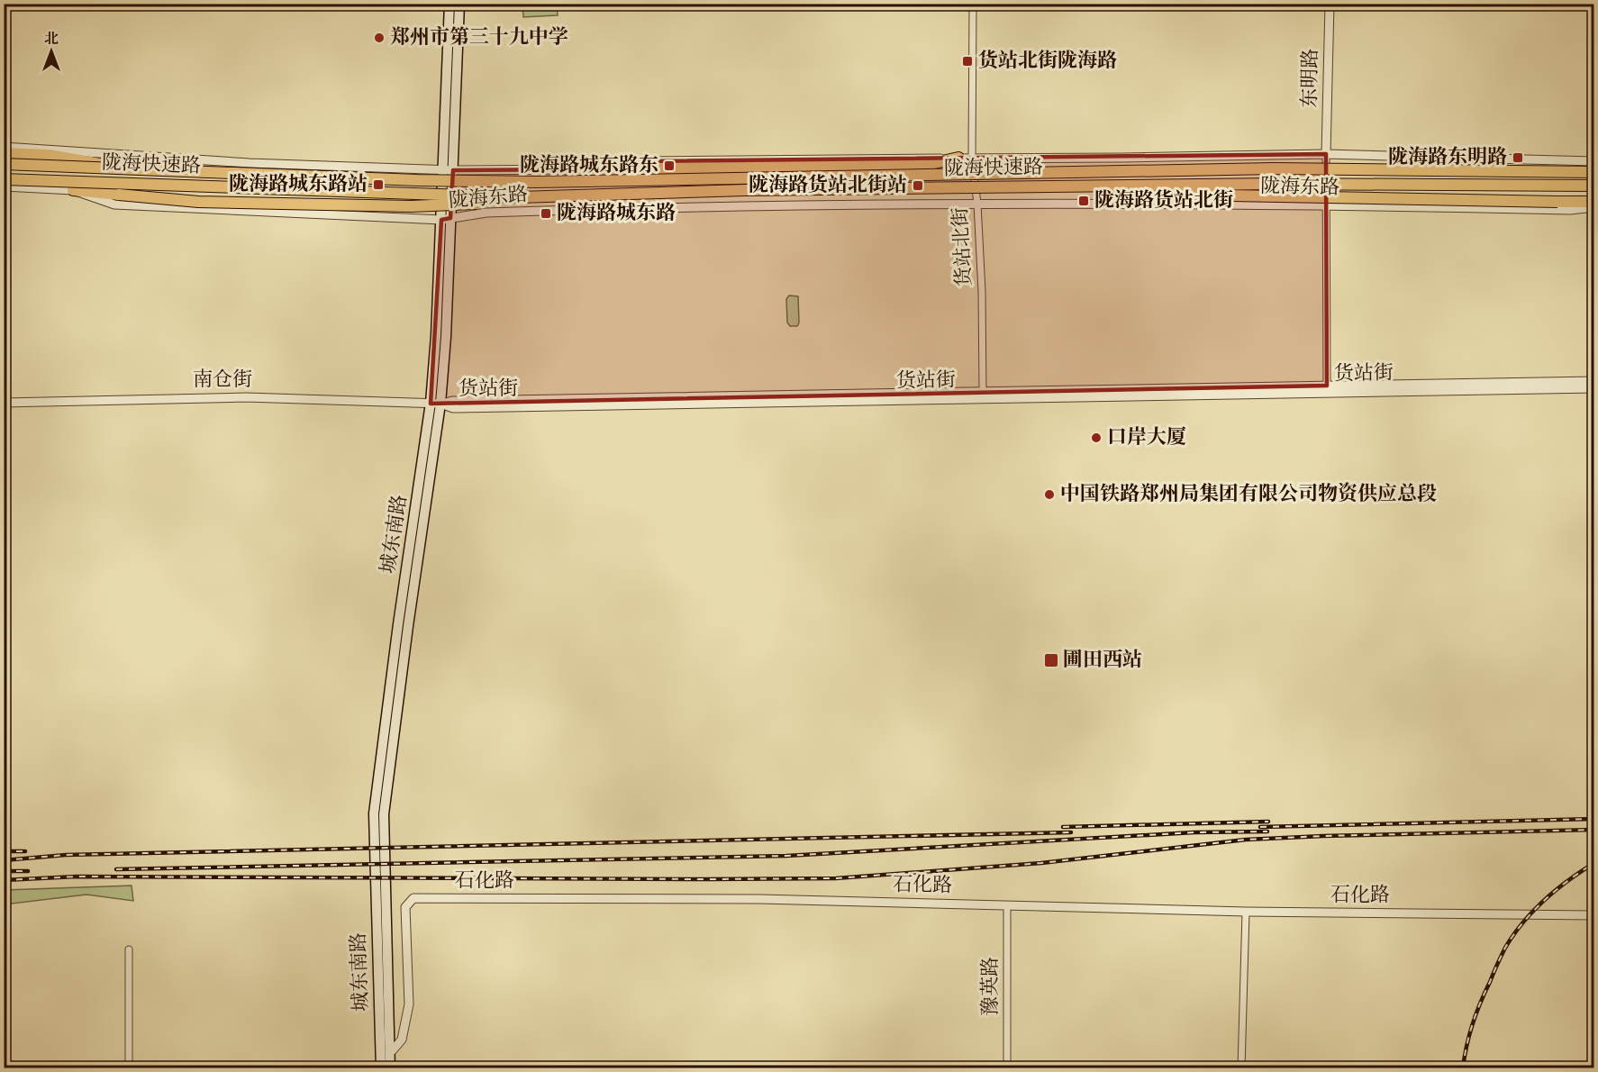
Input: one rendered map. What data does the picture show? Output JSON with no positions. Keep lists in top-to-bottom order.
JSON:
{
  "streets": {
    "highway": ["陇海快速路"],
    "main road": ["城东南路"],
    "street": [
      "东明路",
      "陇海东路",
      "货站北街",
      "货站街",
      "南仓街",
      "石化路",
      "豫英路"
    ]
  },
  "crossings": [
    ["东明路", "陇海东路"],
    ["陇海东路", "货站北街"],
    ["陇海东路", "城东南路"],
    ["货站北街", "货站街"],
    ["货站街", "南仓街"],
    ["货站街", "城东南路"],
    ["南仓街", "城东南路"],
    ["城东南路", "石化路"],
    ["石化路", "豫英路"]
  ],
  "places": {
    "other": ["郑州市第三十九中学", "口岸大厦", "中国铁路郑州局集团有限公司物资供应总段"],
    "transit": [
      "货站北街陇海路",
      "陇海路东明路",
      "陇海路城东路东",
      "陇海路城东路站",
      "陇海路货站北街站",
      "陇海路货站北街",
      "陇海路城东路",
      "圃田西站"
    ]
  },
  "north": "top"
}
